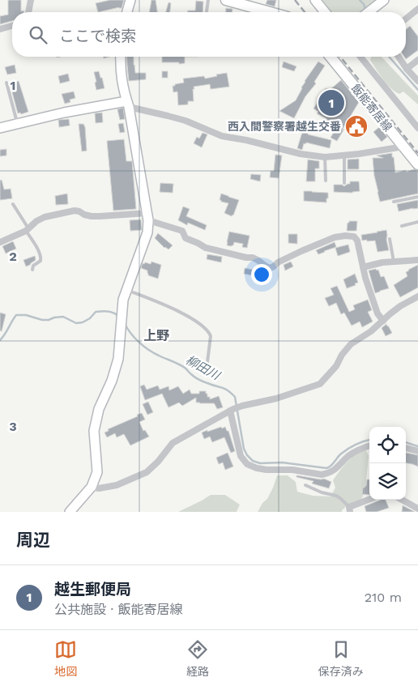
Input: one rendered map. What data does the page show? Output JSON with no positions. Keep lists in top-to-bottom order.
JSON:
{
  "streets": {
    "main road": ["飯能寄居線"]
  },
  "districts": ["上野"],
  "water": ["柳田川"],
  "places": {
    "public building": ["西入間警察署越生交番"]
  },
  "page": {
    "search": "ここで検索",
    "pins": "1",
    "heading": "周辺",
    "list": [
      {
        "mark": "1",
        "name": "越生郵便局",
        "note": "公共施設 · 飯能寄居線",
        "value": "210 m"
      }
    ],
    "nav": ["地図", "経路", "保存済み"]
  },
  "grid": {
    "rows": ["1", "2", "3"]
  }
}
